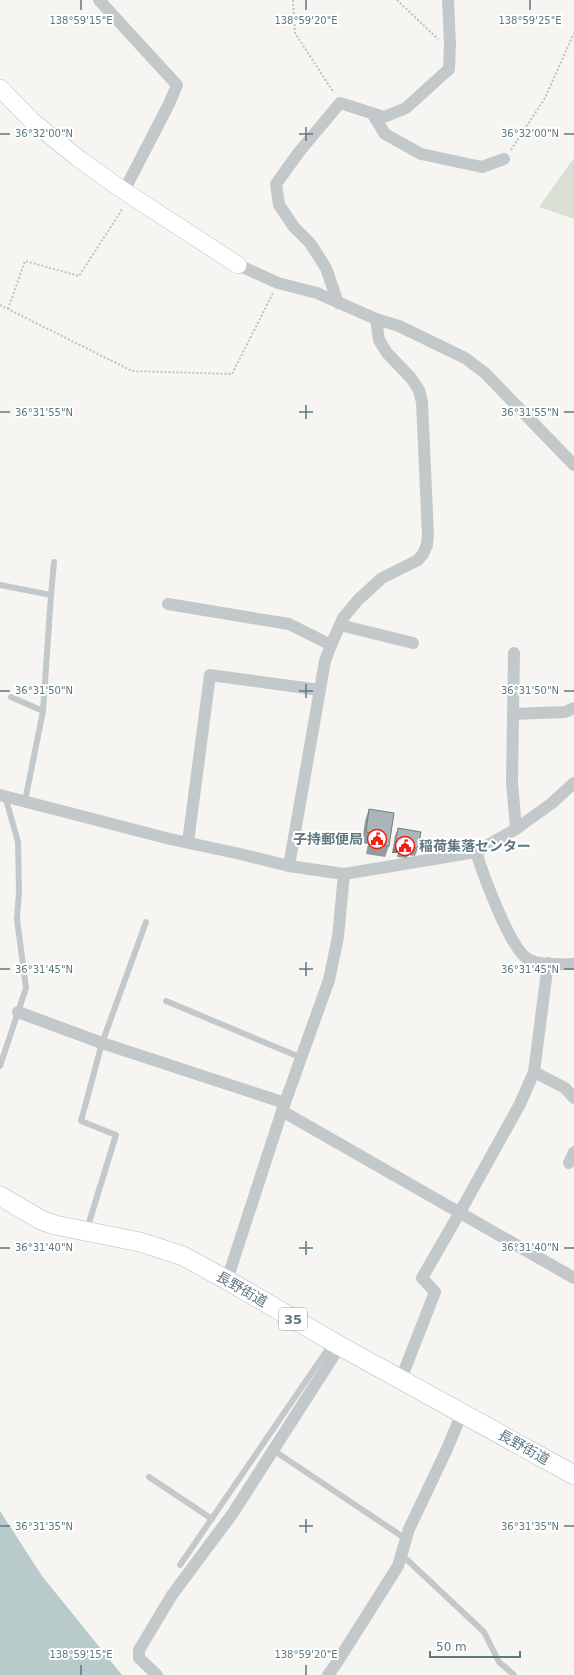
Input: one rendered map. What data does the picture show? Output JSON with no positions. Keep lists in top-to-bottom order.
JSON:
{
  "streets": {
    "main road": ["長野街道", "35"]
  },
  "places": {
    "public building": ["子持郵便局", "稲荷集落センター"]
  },
  "scale_bar": "50 m",
  "coordinates": [
    "138°59'15\"E",
    "138°59'20\"E",
    "138°59'25\"E",
    "36°32'00\"N",
    "36°31'55\"N",
    "36°31'50\"N",
    "36°31'45\"N",
    "36°31'40\"N",
    "36°31'35\"N"
  ]
}
